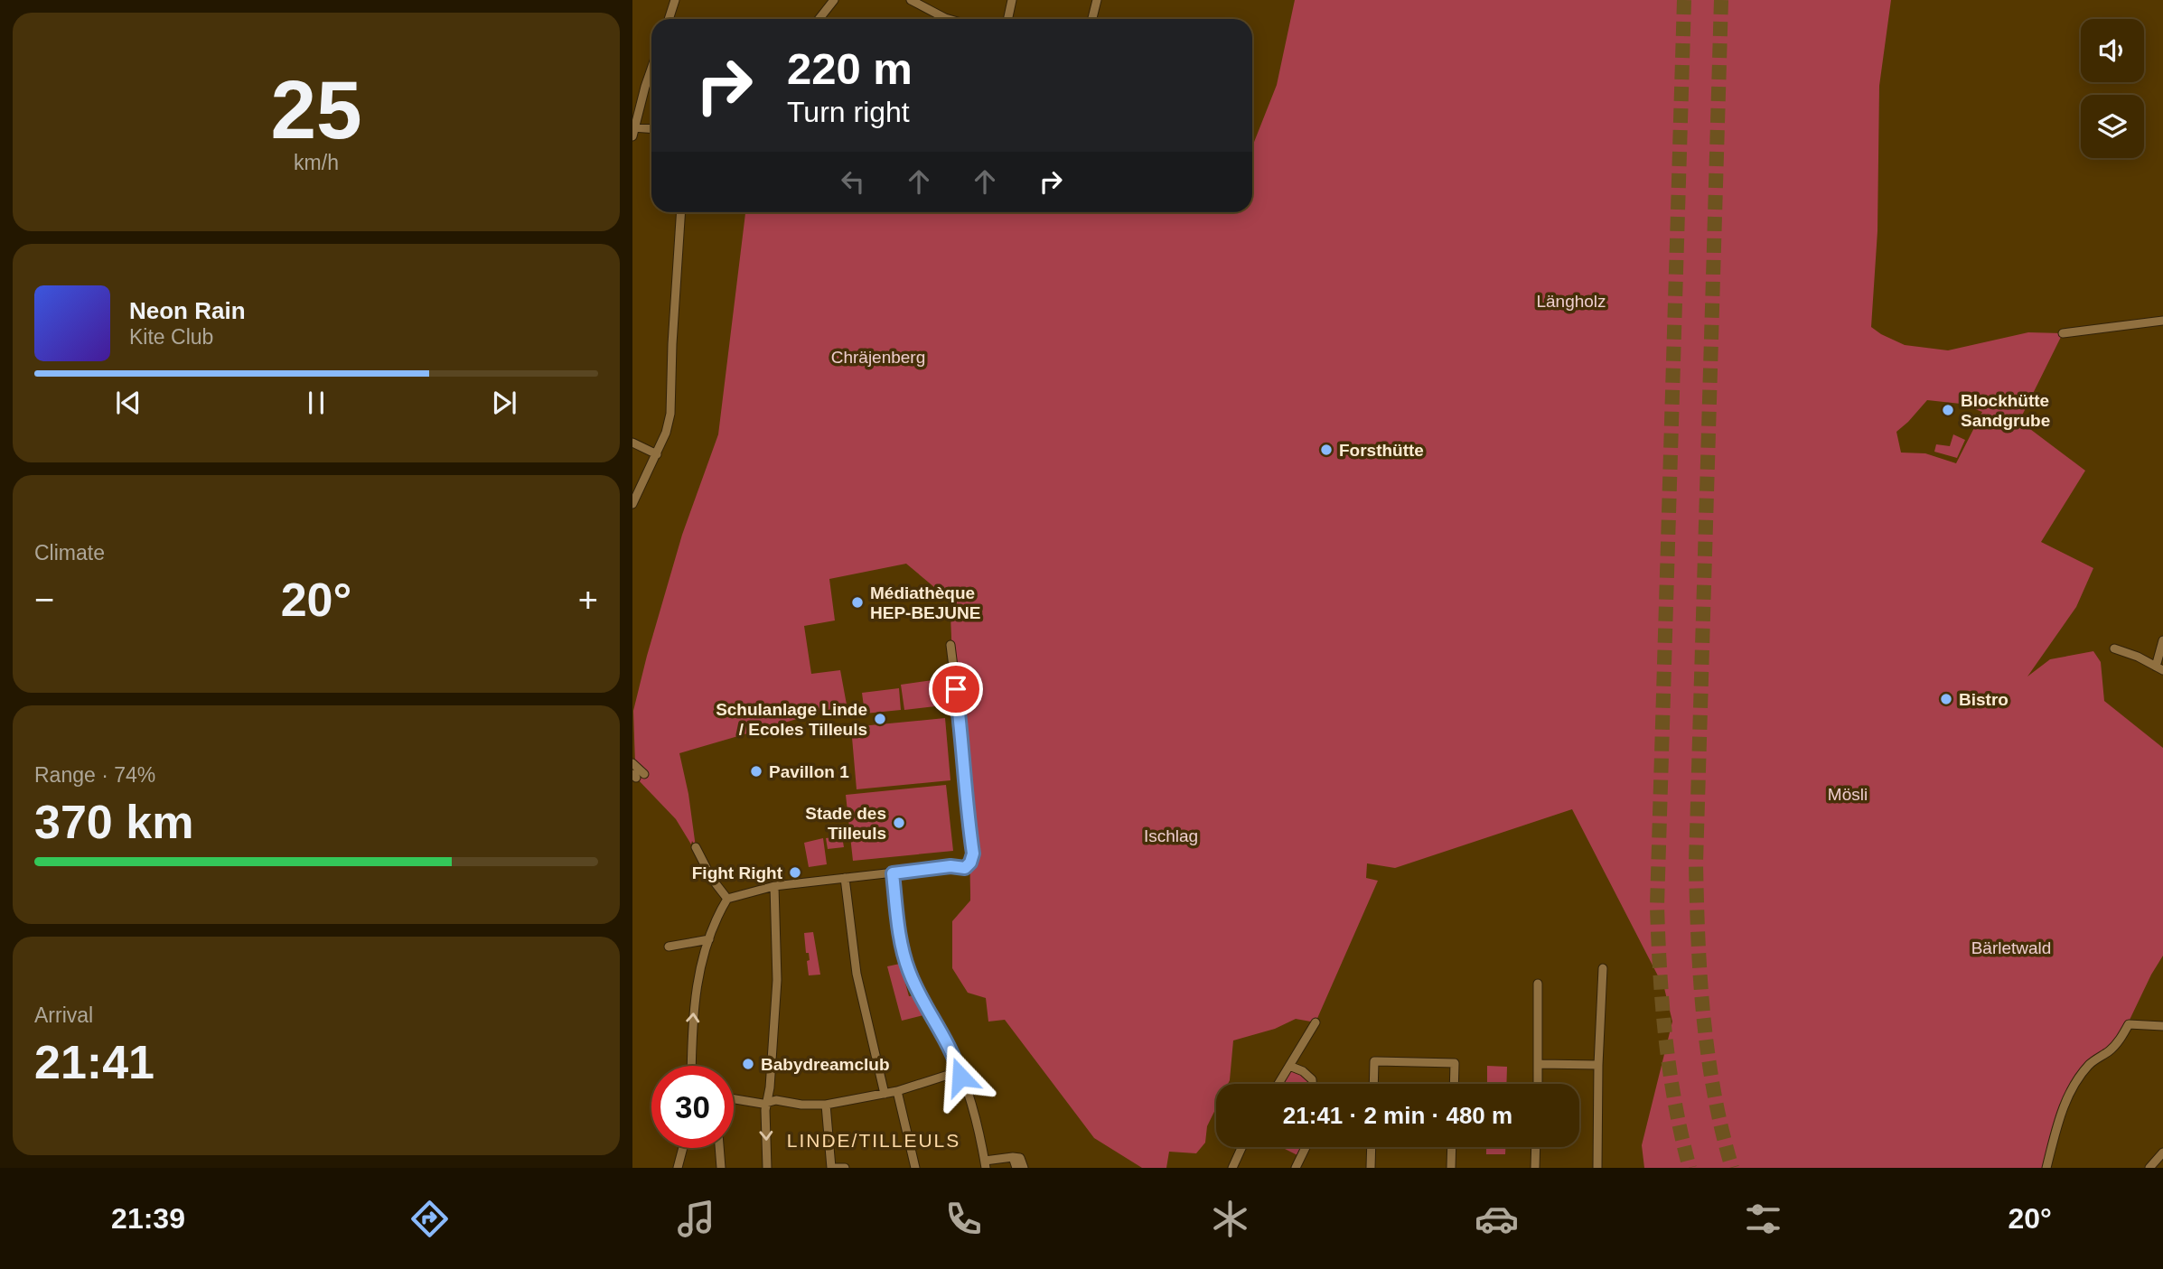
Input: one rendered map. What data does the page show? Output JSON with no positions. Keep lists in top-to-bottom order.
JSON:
{
  "districts": ["LINDE/TILLEULS"],
  "parks": [
    "Längholz",
    "Chräjenberg",
    "Mösli",
    "Ischlag",
    "Bärletwald"
  ],
  "places": [
    "Blockhütte Sandgrube",
    "Forsthütte",
    "Médiathèque HEP-BEJUNE",
    "Bistro",
    "Schulanlage Linde / Ecoles Tilleuls",
    "Pavillon 1",
    "Stade des Tilleuls",
    "Fight Right",
    "Babydreamclub"
  ],
  "page": {
    "tile": [
      ["25", "km/h"],
      "Climate",
      ["Range · 74%", "370 km"],
      ["Arrival", "21:41"]
    ],
    "turn": ["220 m", "Turn right"],
    "song": ["Neon Rain", "Kite Club"],
    "heat": ["−", "20°", "+"],
    "limit": "30",
    "trip": "21:41 · 2 min · 480 m",
    "tabs": ["21:39", "20°"]
  }
}
